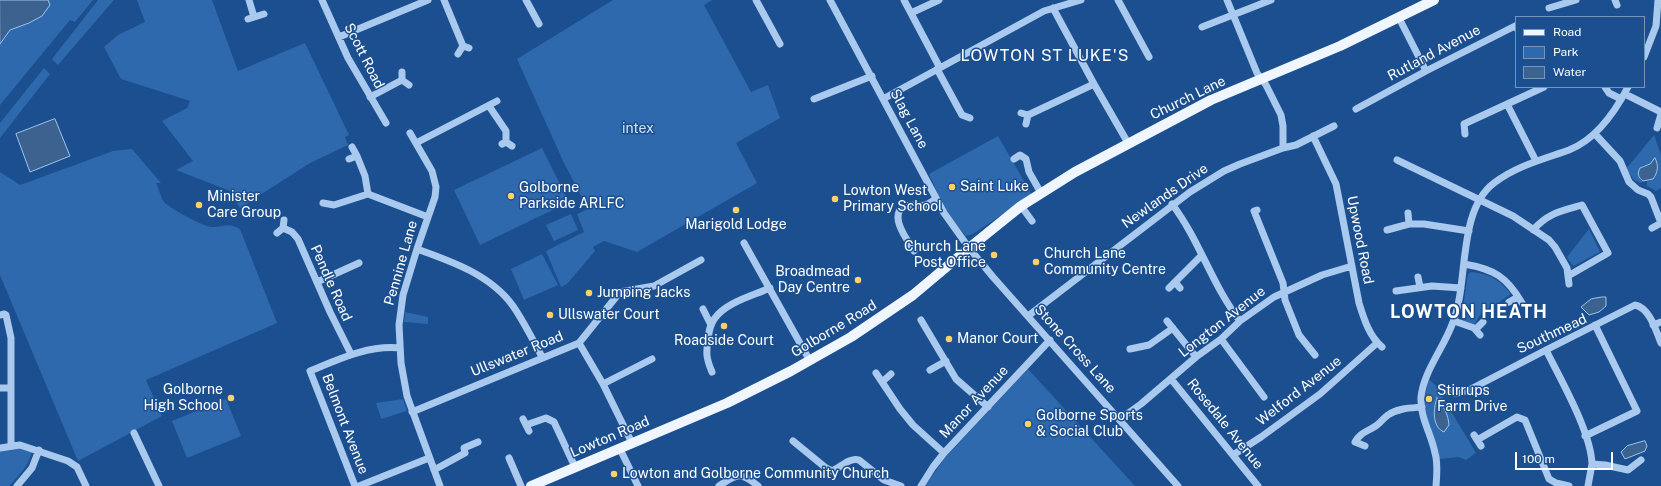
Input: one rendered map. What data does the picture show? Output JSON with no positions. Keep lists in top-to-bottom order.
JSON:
{
  "streets": {
    "main road": ["Church Lane", "Golborne Road", "Lowton Road"],
    "street": [
      "Rutland Avenue",
      "Scott Road",
      "Slag Lane",
      "Newlands Drive",
      "Upwood Road",
      "Pennine Lane",
      "Pendle Road",
      "Longton Avenue",
      "Southmead",
      "Stone Cross Lane",
      "Ullswater Road",
      "Welford Avenue",
      "Manor Avenue",
      "Belmont Avenue",
      "Rosedale Avenue"
    ]
  },
  "crossings": [
    ["Church Lane", "Slag Lane"],
    ["Church Lane", "Golborne Road"],
    ["Church Lane", "Stone Cross Lane"],
    ["Slag Lane", "Golborne Road"],
    ["Slag Lane", "Stone Cross Lane"],
    ["Newlands Drive", "Upwood Road"],
    ["Newlands Drive", "Stone Cross Lane"],
    ["Upwood Road", "Longton Avenue"],
    ["Upwood Road", "Welford Avenue"],
    ["Pennine Lane", "Ullswater Road"],
    ["Pendle Road", "Belmont Avenue"],
    ["Longton Avenue", "Stone Cross Lane"],
    ["Longton Avenue", "Rosedale Avenue"],
    ["Golborne Road", "Stone Cross Lane"],
    ["Golborne Road", "Lowton Road"],
    ["Stone Cross Lane", "Manor Avenue"],
    ["Welford Avenue", "Rosedale Avenue"]
  ],
  "districts": ["LOWTON ST LUKE'S", "LOWTON HEATH"],
  "parks": ["intex"],
  "places": [
    "Saint Luke",
    "Golborne Parkside ARLFC",
    "Lowton West Primary School",
    "Minister Care Group",
    "Marigold Lodge",
    "Church Lane Post Office",
    "Church Lane Community Centre",
    "Broadmead Day Centre",
    "Jumping Jacks",
    "Ullswater Court",
    "Roadside Court",
    "Manor Court",
    "Golborne High School",
    "Stirrups Farm Drive",
    "Golborne Sports & Social Club",
    "Lowton and Golborne Community Church"
  ],
  "legend": ["Road", "Park", "Water"],
  "scale_bar": "100 m"
}
